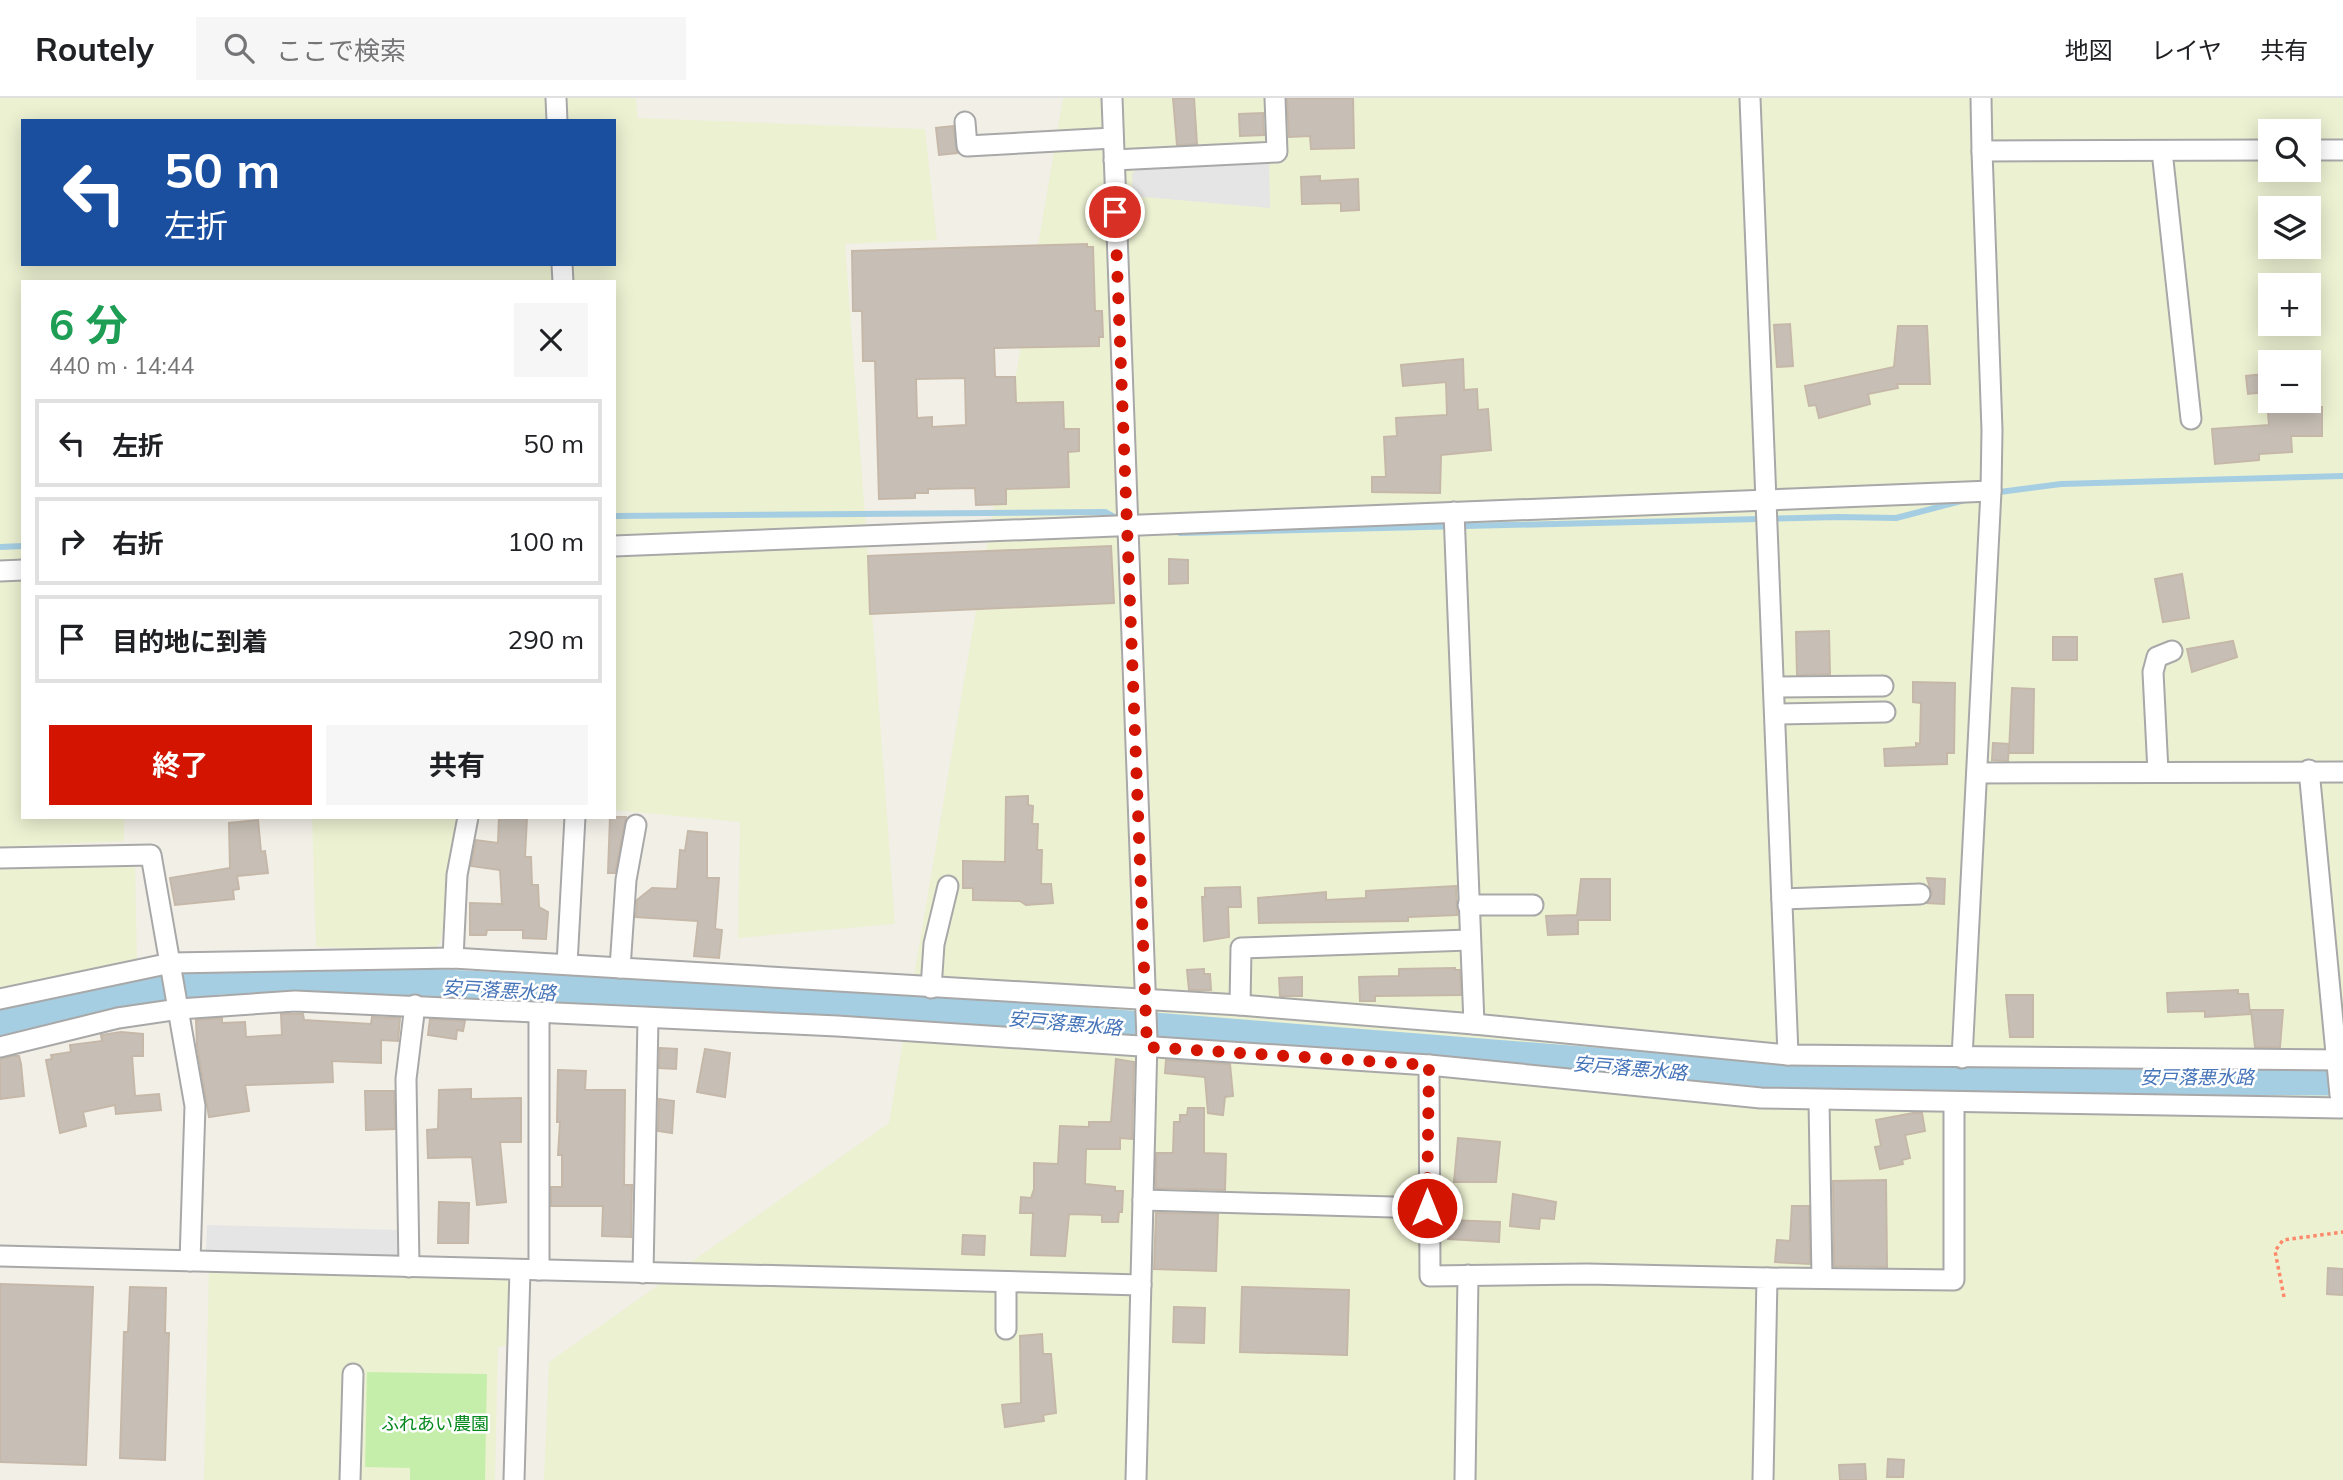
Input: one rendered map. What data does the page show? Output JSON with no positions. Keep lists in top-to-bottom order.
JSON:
{
  "water": ["安戸落悪水路"],
  "parks": ["ふれあい農園"],
  "page": {
    "header": "Routely",
    "search": "ここで検索",
    "nav": ["地図", "レイヤ", "共有"],
    "map_buttons": ["+", "−"],
    "turn": ["50 m", "左折"],
    "heading": ["6 分", "440 m · 14:44"],
    "list": [
      {
        "name": "左折",
        "value": "50 m"
      },
      {
        "name": "右折",
        "value": "100 m"
      },
      {
        "name": "目的地に到着",
        "value": "290 m"
      }
    ],
    "buttons": ["終了", "共有"]
  }
}
